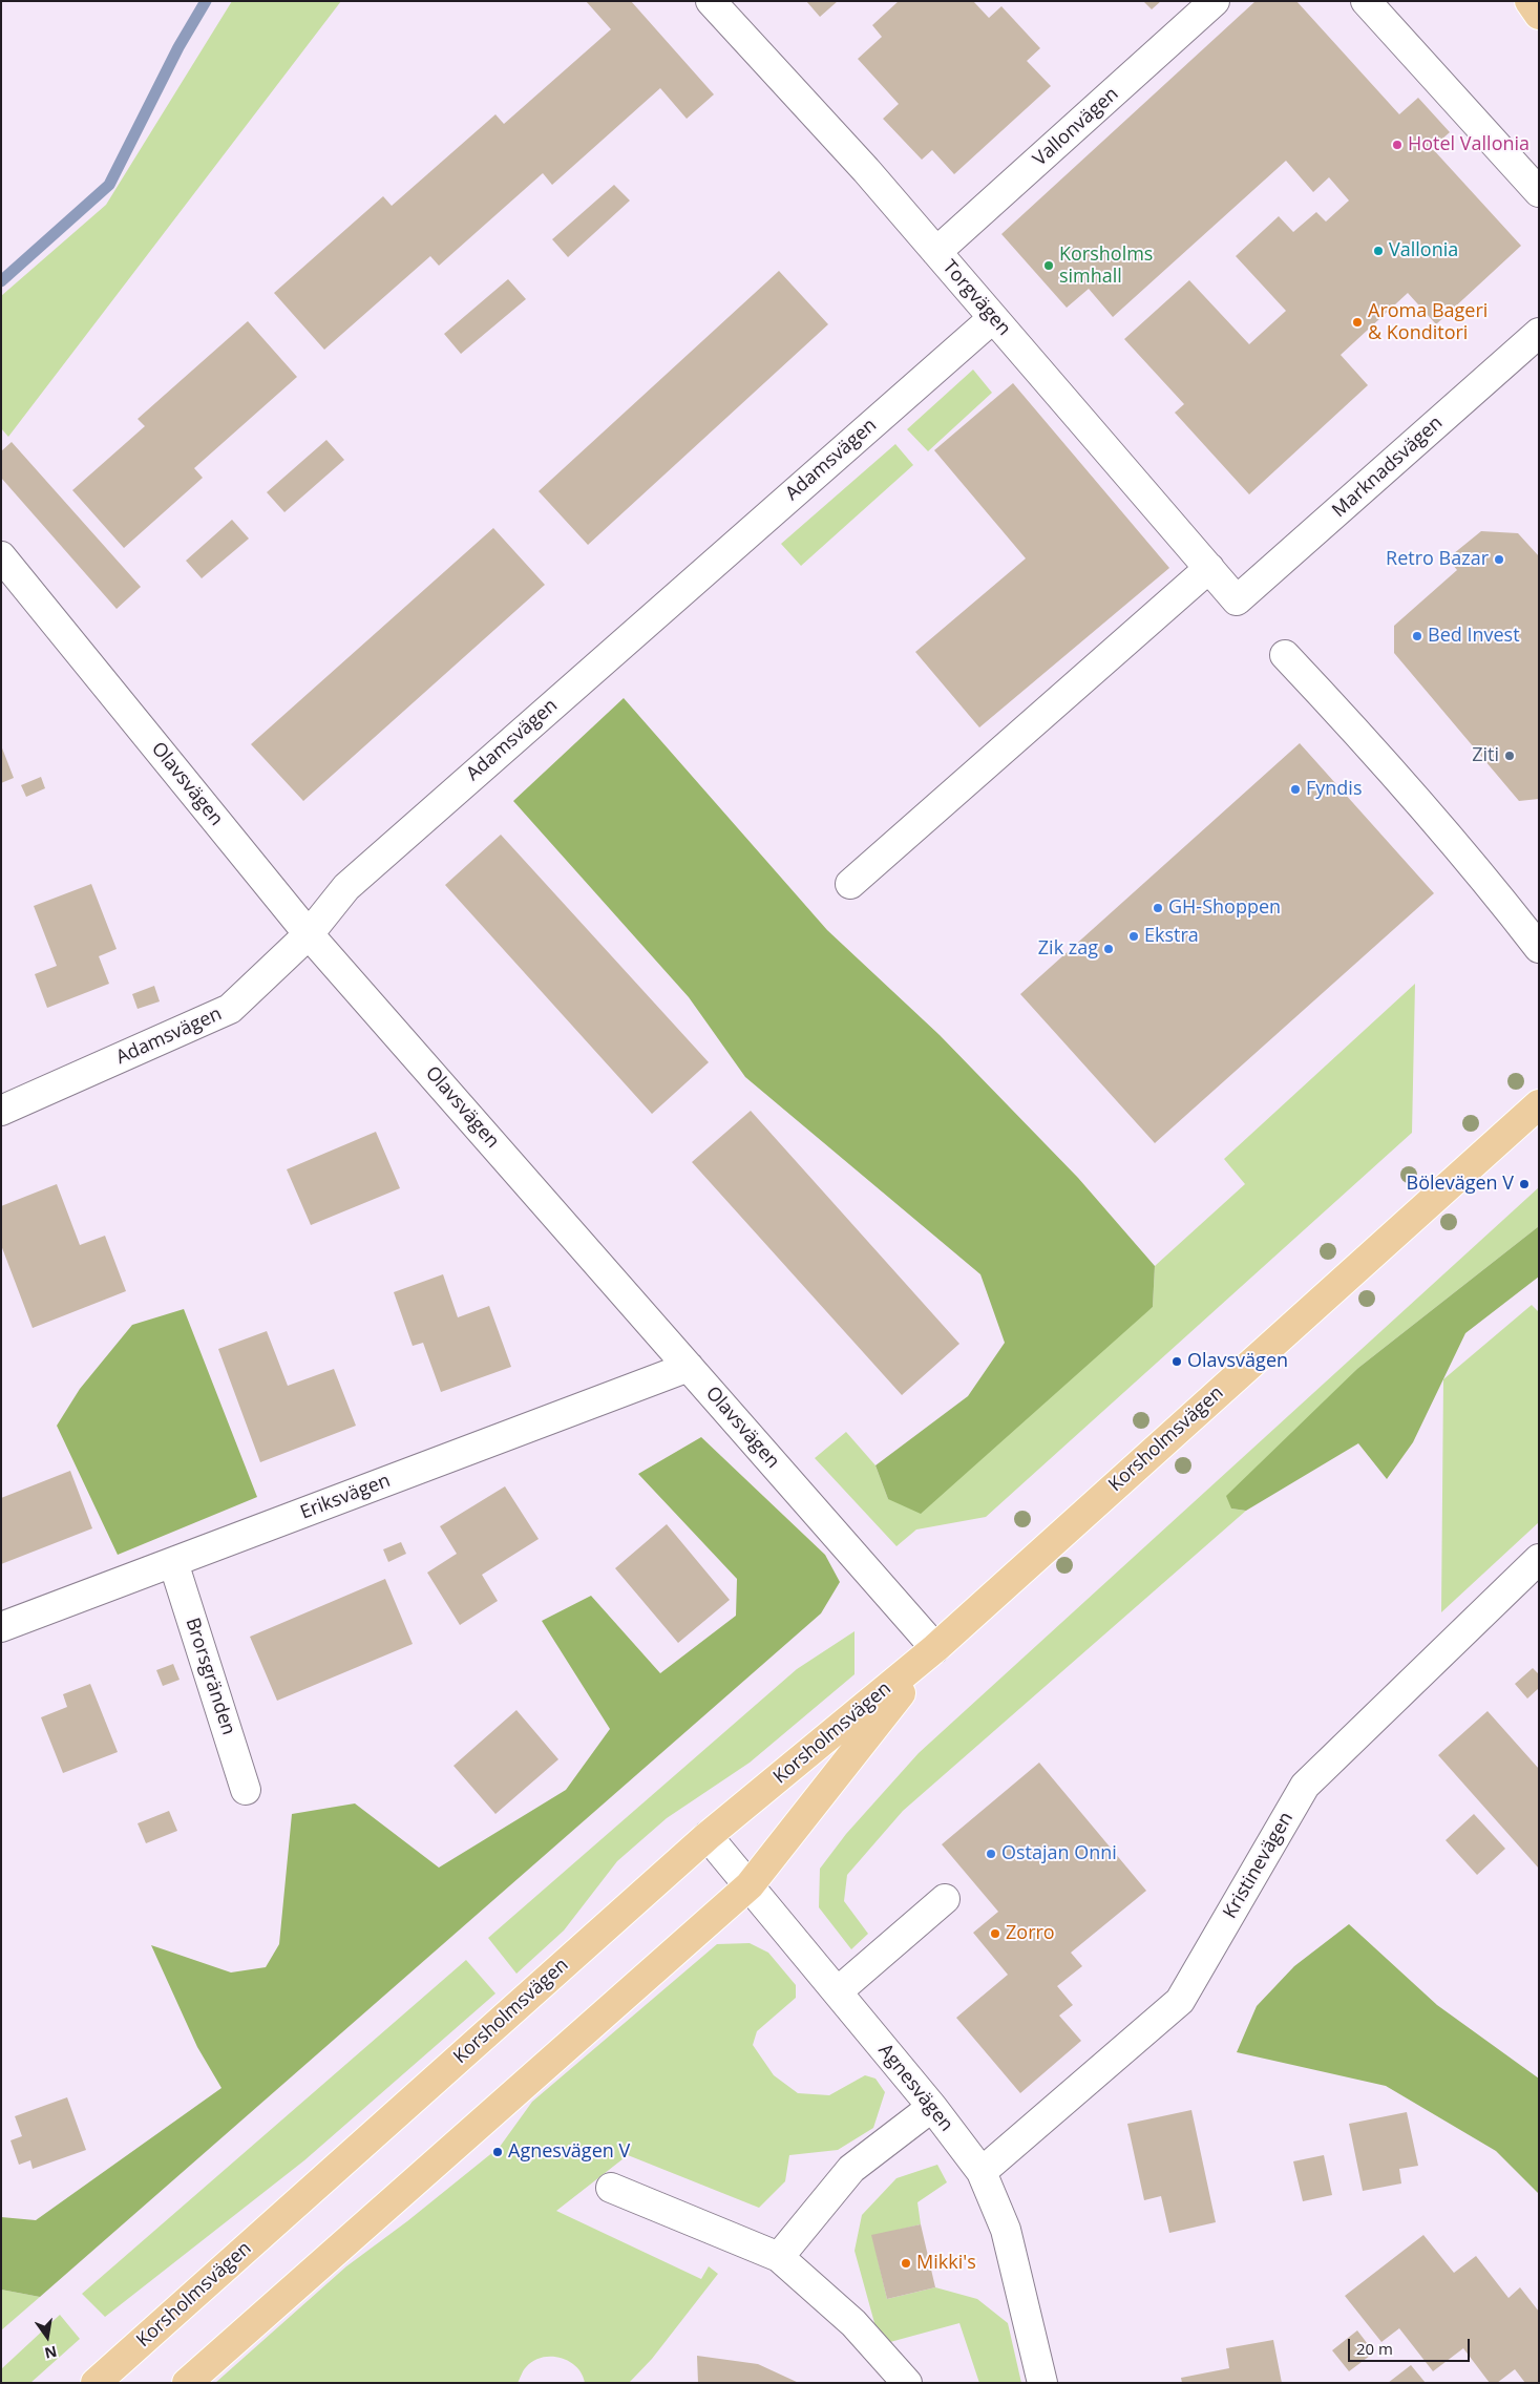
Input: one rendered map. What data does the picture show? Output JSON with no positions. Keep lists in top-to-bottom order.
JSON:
{
  "streets": {
    "main road": ["Korsholmsvägen"],
    "street": [
      "Vallonvägen",
      "Torgvägen",
      "Adamsvägen",
      "Marknadsvägen",
      "Olavsvägen",
      "Eriksvägen",
      "Brorsgränden",
      "Kristinevägen",
      "Agnesvägen"
    ]
  },
  "crossings": [
    ["Vallonvägen", "Torgvägen"],
    ["Torgvägen", "Adamsvägen"],
    ["Torgvägen", "Marknadsvägen"],
    ["Adamsvägen", "Olavsvägen"],
    ["Olavsvägen", "Korsholmsvägen"],
    ["Olavsvägen", "Eriksvägen"],
    ["Korsholmsvägen", "Agnesvägen"],
    ["Eriksvägen", "Brorsgränden"],
    ["Kristinevägen", "Agnesvägen"]
  ],
  "places": [
    "Hotel Vallonia",
    "Vallonia",
    "Korsholms simhall",
    "Aroma Bageri & Konditori",
    "Retro Bazar",
    "Bed Invest",
    "Ziti",
    "Fyndis",
    "GH-Shoppen",
    "Ekstra",
    "Zik zag",
    "Bölevägen V",
    "Olavsvägen",
    "Ostajan Onni",
    "Zorro",
    "Agnesvägen V",
    "Mikki's"
  ],
  "scale_bar": "20 m",
  "north": "bottom"
}
